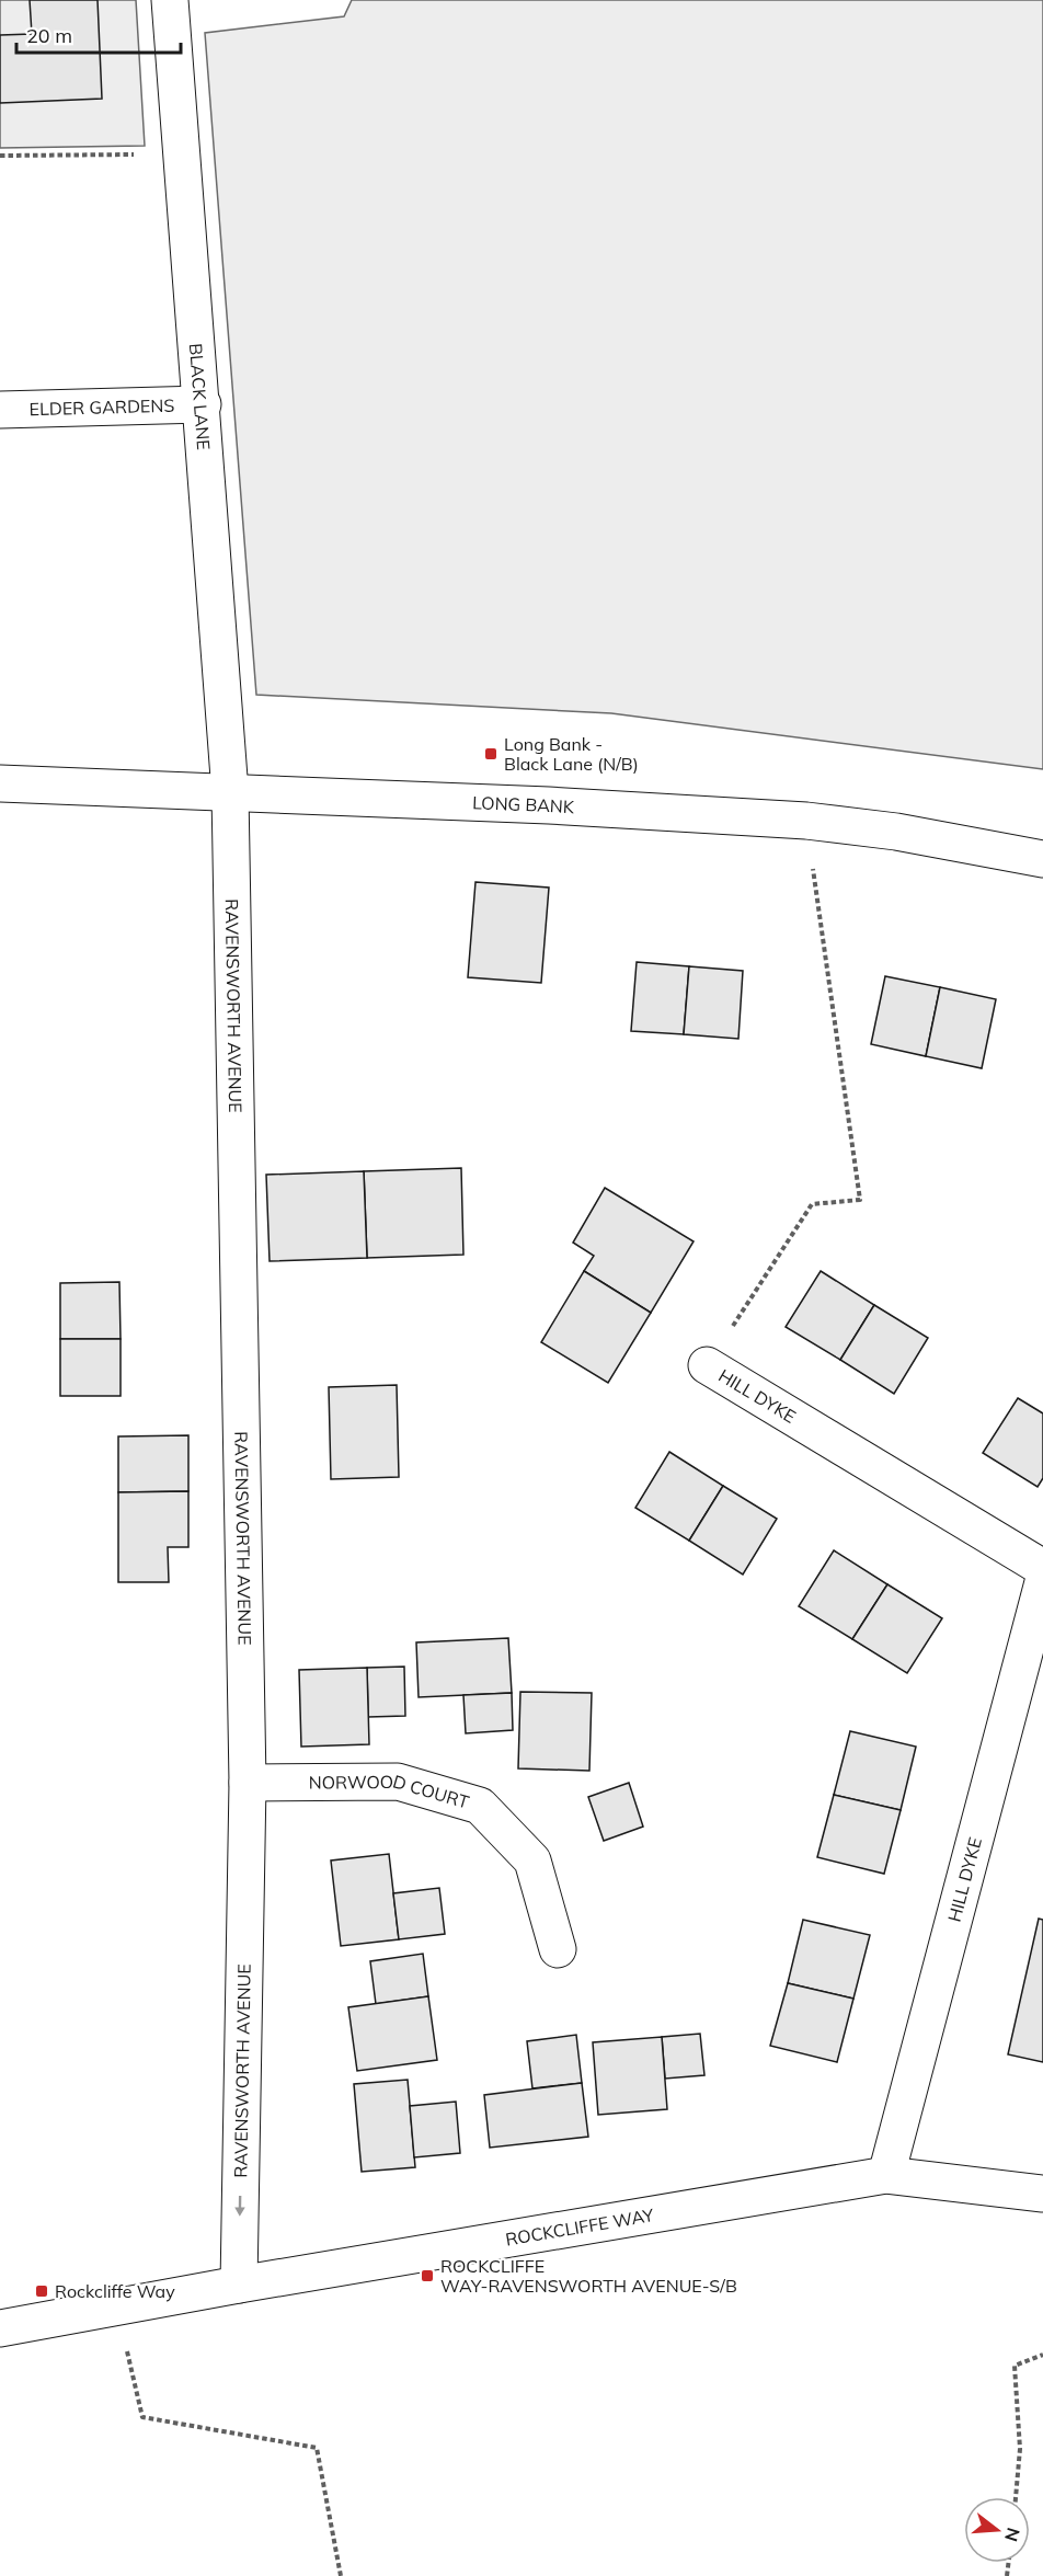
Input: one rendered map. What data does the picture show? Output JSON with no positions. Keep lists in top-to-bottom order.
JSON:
{
  "streets": {
    "street": [
      "BLACK LANE",
      "ELDER GARDENS",
      "LONG BANK",
      "RAVENSWORTH AVENUE",
      "HILL DYKE",
      "NORWOOD COURT",
      "ROCKCLIFFE WAY"
    ]
  },
  "crossings": [
    ["BLACK LANE", "ELDER GARDENS"],
    ["BLACK LANE", "LONG BANK"],
    ["BLACK LANE", "RAVENSWORTH AVENUE"],
    ["LONG BANK", "RAVENSWORTH AVENUE"],
    ["RAVENSWORTH AVENUE", "NORWOOD COURT"],
    ["RAVENSWORTH AVENUE", "ROCKCLIFFE WAY"],
    ["HILL DYKE", "ROCKCLIFFE WAY"]
  ],
  "places": {
    "transit": ["Long Bank - Black Lane (N/B)", "ROCKCLIFFE WAY-RAVENSWORTH AVENUE-S/B", "Rockcliffe Way"]
  },
  "scale_bar": "20 m",
  "north": "right"
}
